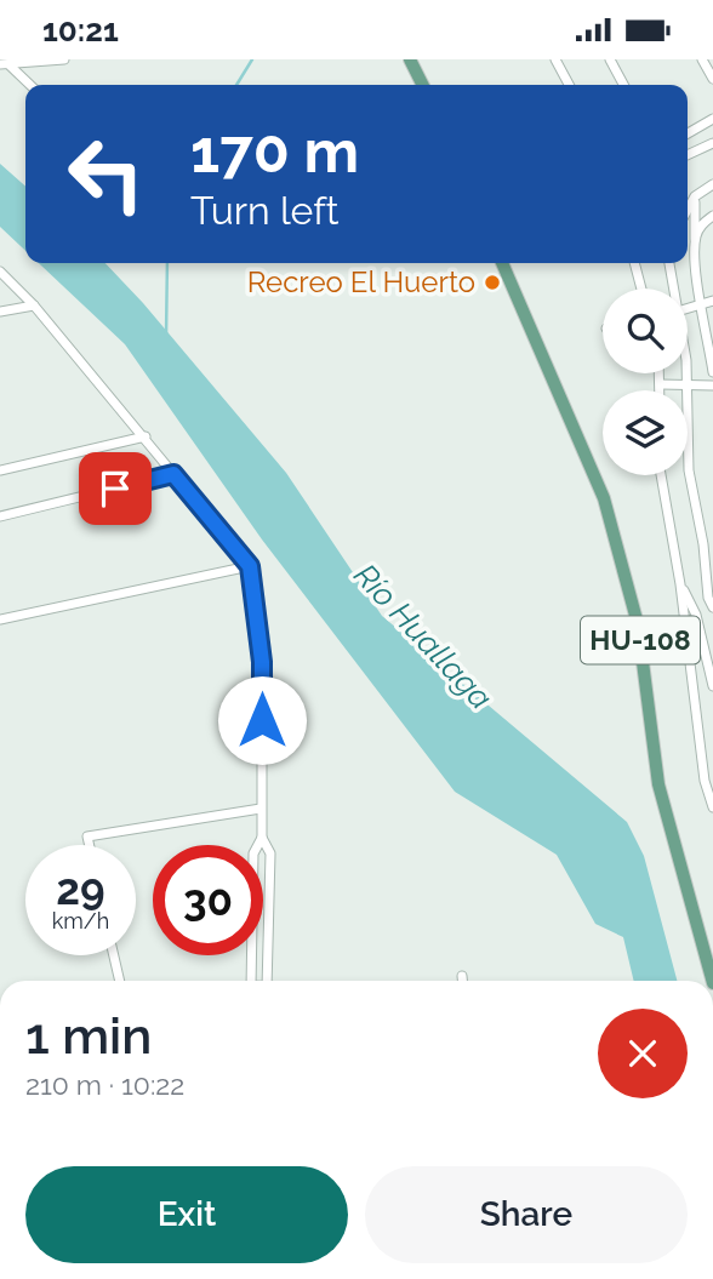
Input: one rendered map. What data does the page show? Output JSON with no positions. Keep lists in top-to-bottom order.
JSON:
{
  "streets": {
    "main road": ["HU-108"]
  },
  "water": ["Río Huallaga"],
  "places": ["Recreo El Huerto"],
  "page": {
    "status": "10:21",
    "turn": ["170 m", "Turn left"],
    "speed": "29 km/h",
    "limit": "30",
    "heading": ["1 min", "210 m · 10:22"],
    "buttons": ["Exit", "Share"]
  }
}
